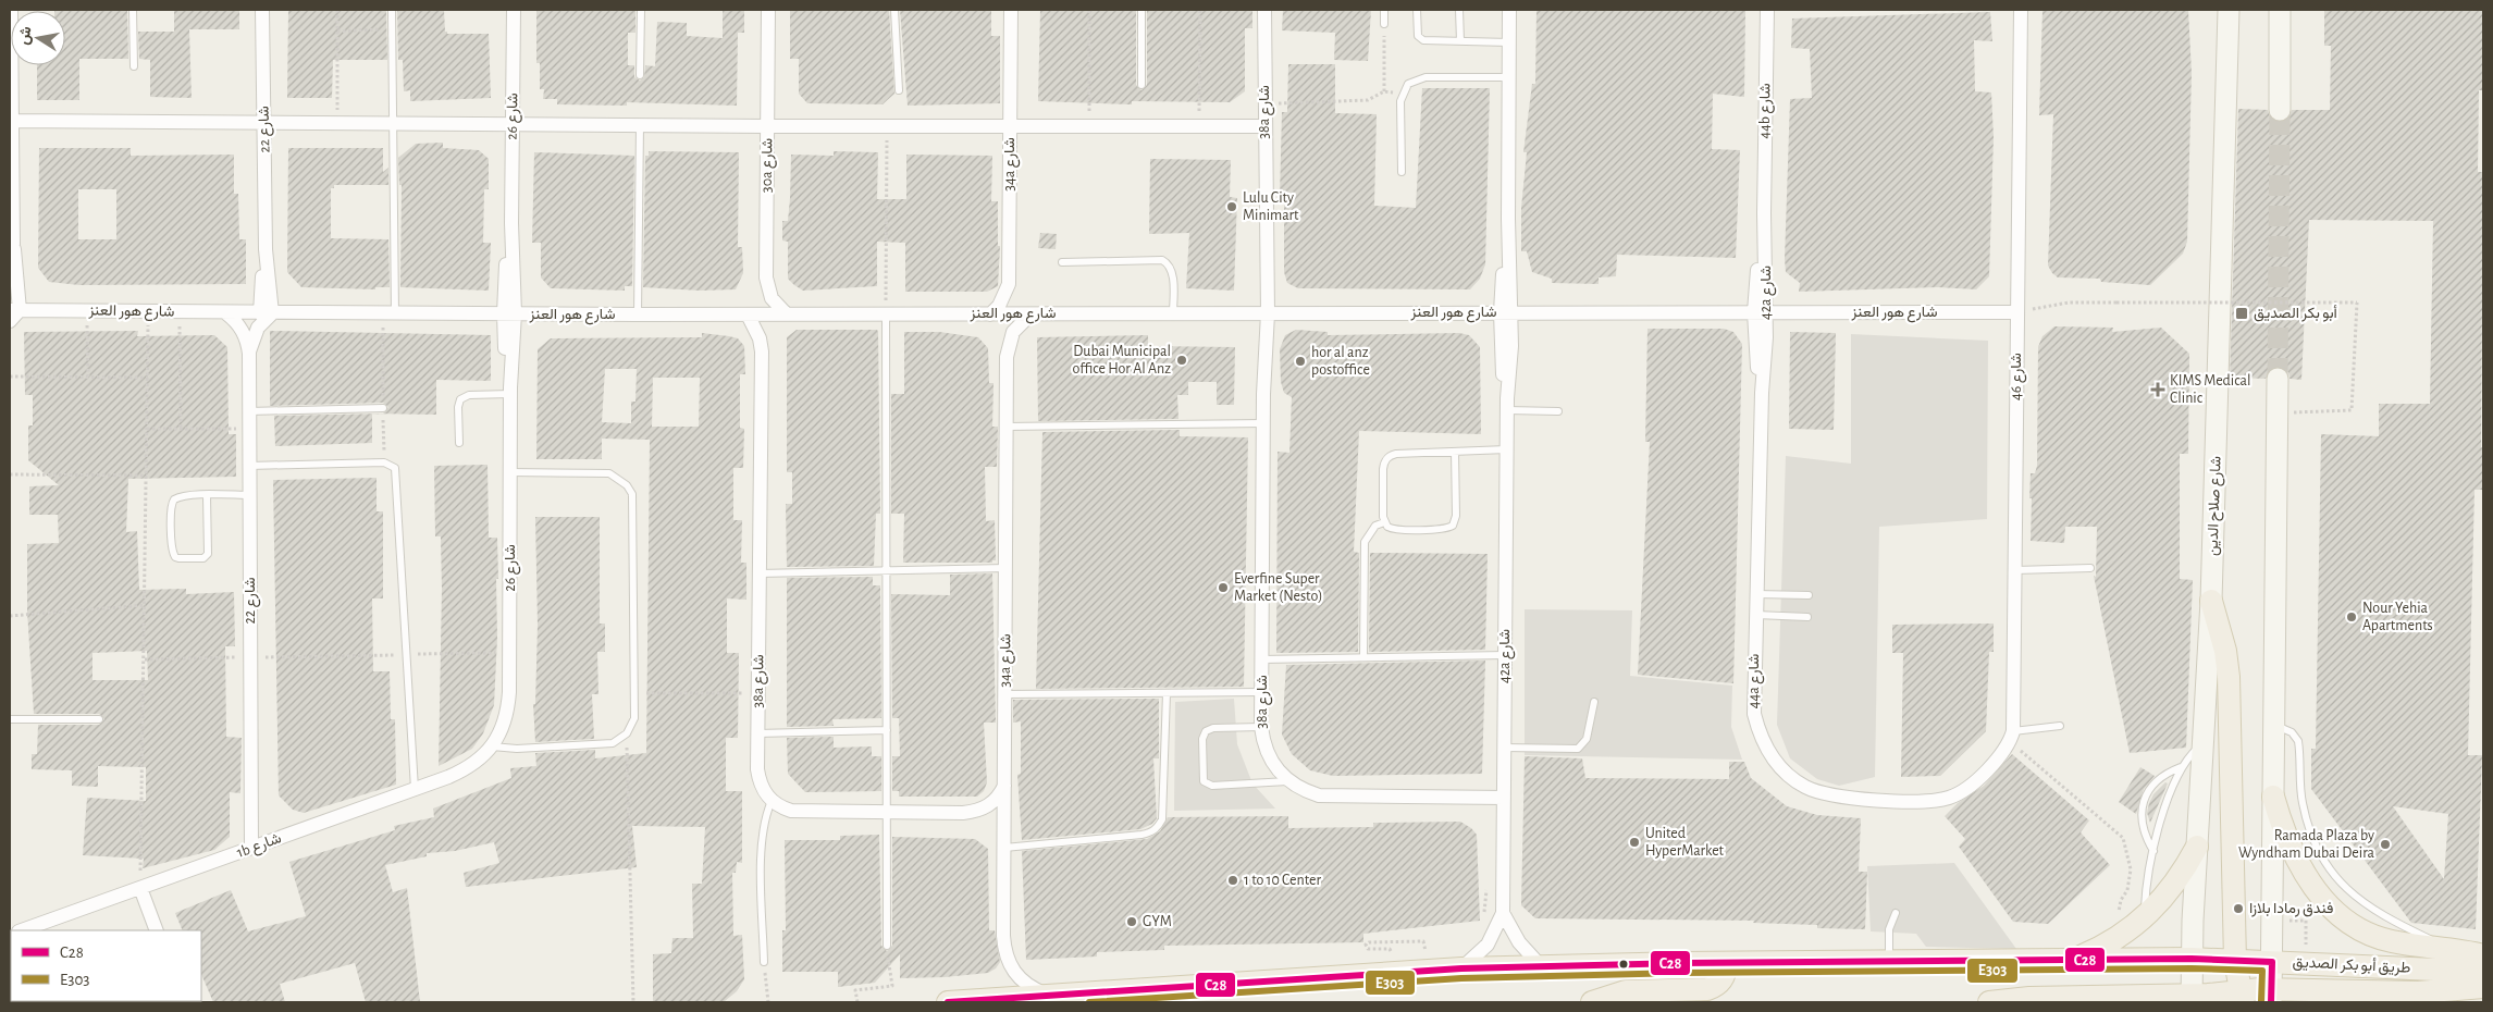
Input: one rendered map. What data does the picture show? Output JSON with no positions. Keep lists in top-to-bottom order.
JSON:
{
  "streets": {
    "main road": ["شارع صلاح الدين", "طريق أبو بكر الصديق"],
    "street": [
      "44b شارع",
      "38a شارع",
      "شارع 26",
      "شارع 22",
      "34a شارع",
      "30a شارع",
      "42a شارع",
      "شارع هور العنز",
      "شارع 46",
      "44a شارع",
      "1b شارع"
    ]
  },
  "crossings": [
    ["44b شارع", "42a شارع"],
    ["38a شارع", "42a شارع"],
    ["38a شارع", "شارع هور العنز"],
    ["شارع 26", "شارع هور العنز"],
    ["شارع 26", "1b شارع"],
    ["شارع 22", "شارع هور العنز"],
    ["شارع 22", "1b شارع"],
    ["34a شارع", "شارع هور العنز"],
    ["34a شارع", "طريق أبو بكر الصديق"],
    ["30a شارع", "شارع هور العنز"],
    ["42a شارع", "شارع هور العنز"],
    ["42a شارع", "44a شارع"],
    ["42a شارع", "طريق أبو بكر الصديق"],
    ["شارع هور العنز", "شارع 46"],
    ["شارع 46", "44a شارع"],
    ["شارع صلاح الدين", "طريق أبو بكر الصديق"]
  ],
  "places": {
    "other": [
      "Lulu City Minimart",
      "Dubai Municipal office Hor Al Anz",
      "hor al anz postoffice",
      "Everfine Super Market (Nesto)",
      "Nour Yehia Apartments",
      "United HyperMarket",
      "Ramada Plaza by Wyndham Dubai Deira",
      "1 to 10 Center",
      "فندق رمادا بلازا",
      "GYM"
    ],
    "transit": ["أبو بكر الصديق"],
    "health": ["KIMS Medical Clinic"]
  },
  "lines": ["transit line C28", "transit line E303"],
  "legend": ["C28", "E303"],
  "north": "left"
}
